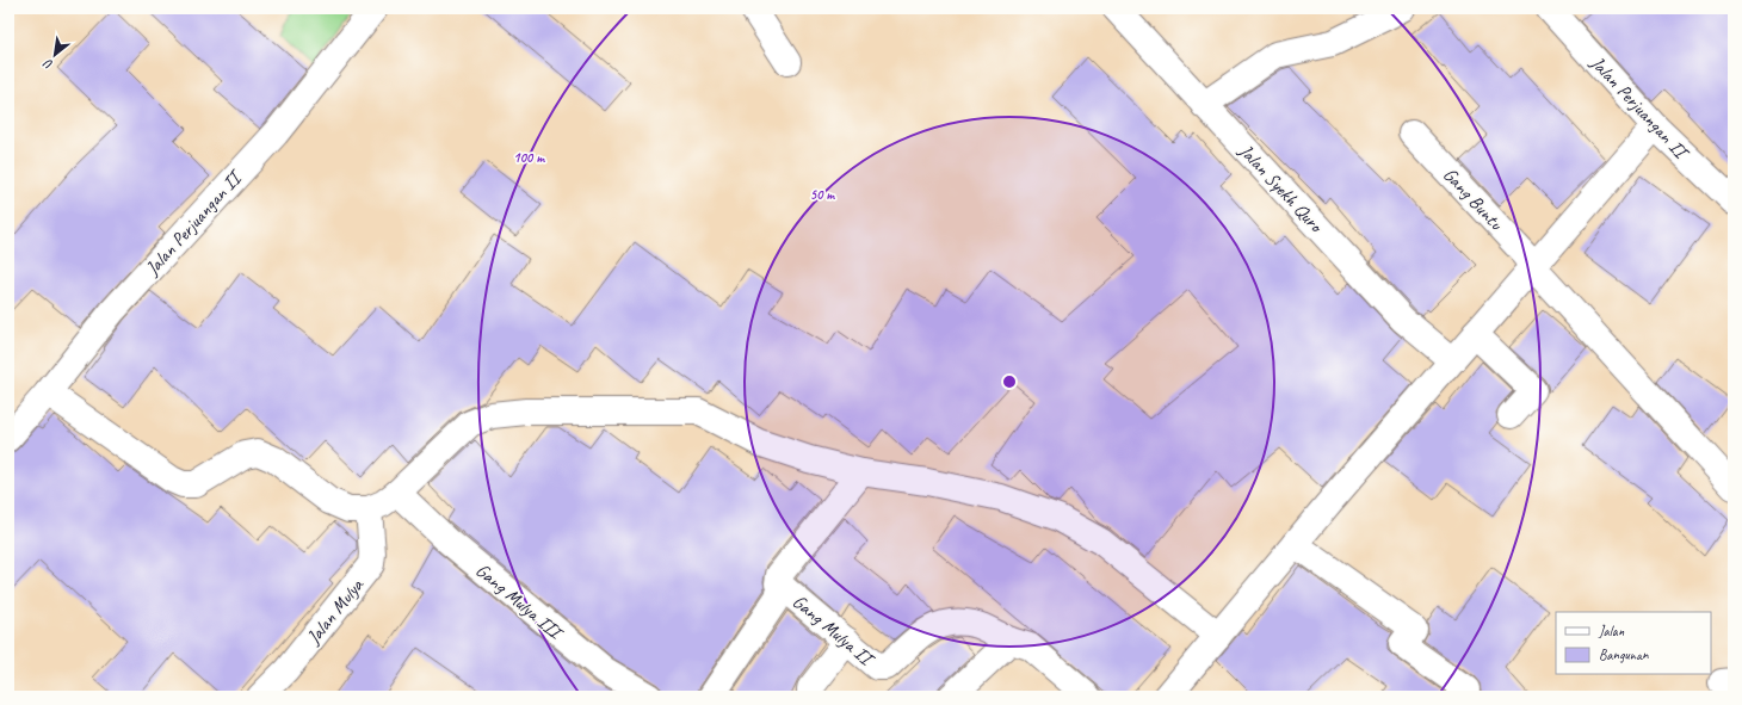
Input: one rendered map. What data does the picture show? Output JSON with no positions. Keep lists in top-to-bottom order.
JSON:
{
  "streets": {
    "street": [
      "Jalan Perjuangan II",
      "Jalan Syekh Quro",
      "Gang Buntu",
      "Gang Mulya III",
      "Jalan Mulya",
      "Gang Mulya II"
    ]
  },
  "legend": ["Jalan", "Bangunan"],
  "north": "bottom left",
  "rings": ["100 m", "50 m"]
}
